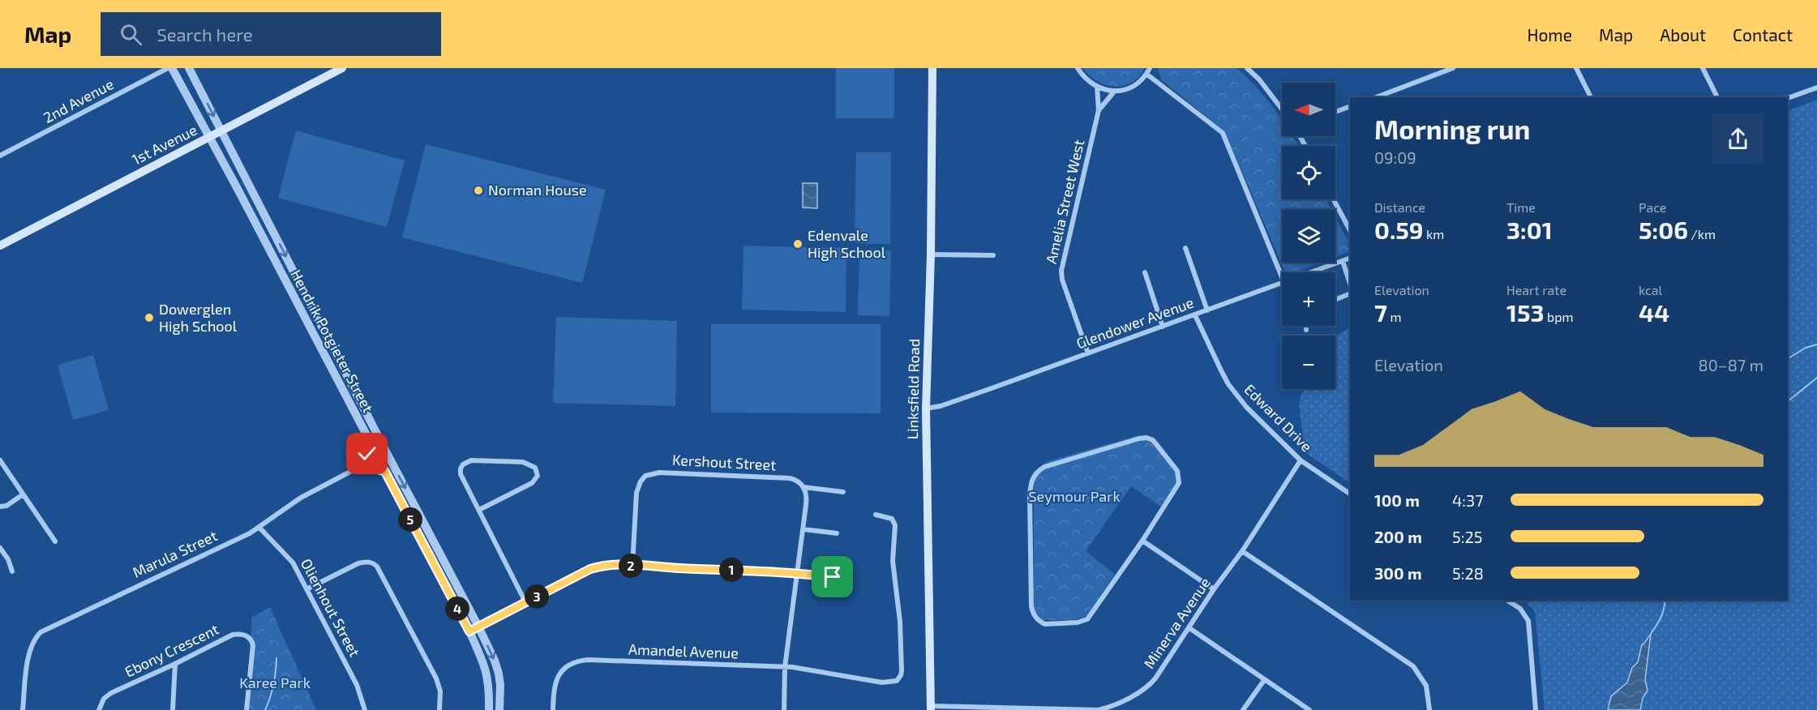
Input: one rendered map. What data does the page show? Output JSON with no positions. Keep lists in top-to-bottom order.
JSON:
{
  "streets": {
    "main road": ["1st Avenue", "Linksfield Road"],
    "street": [
      "2nd Avenue",
      "Amelia Street West",
      "Glendower Avenue",
      "Hendrik Potgieter Street",
      "Edward Drive",
      "Kershout Street",
      "Marula Street",
      "Olienhout Street",
      "Minerva Avenue",
      "Ebony Crescent",
      "Amandel Avenue"
    ]
  },
  "crossings": [
    ["1st Avenue", "Hendrik Potgieter Street"],
    ["Amelia Street West", "Glendower Avenue"],
    ["Glendower Avenue", "Linksfield Road"],
    ["Glendower Avenue", "Edward Drive"],
    ["Hendrik Potgieter Street", "Marula Street"],
    ["Linksfield Road", "Minerva Avenue"],
    ["Edward Drive", "Minerva Avenue"],
    ["Marula Street", "Olienhout Street"]
  ],
  "parks": ["Seymour Park", "Karee Park"],
  "places": ["Norman House", "Edenvale High School", "Dowerglen High School"],
  "north": "left",
  "page": {
    "header": "Map",
    "search": "Search here",
    "nav": [
      "Home",
      "Map",
      "About",
      "Contact"
    ],
    "map_buttons": ["+", "−"],
    "heading": ["Morning run", "09:09"],
    "stats": [
      ["Distance", "0.59 km"],
      ["Time", "3:01"],
      ["Pace", "5:06 /km"],
      ["Elevation", "7 m"],
      ["Heart rate", "153 bpm"],
      ["kcal", "44"]
    ],
    "chart": ["Elevation", "80–87 m"],
    "list": [
      {
        "name": "100 m",
        "note": "4:37"
      },
      {
        "name": "200 m",
        "note": "5:25"
      },
      {
        "name": "300 m",
        "note": "5:28"
      }
    ],
    "pins": [
      "5",
      "2",
      "1",
      "3",
      "4"
    ]
  }
}
